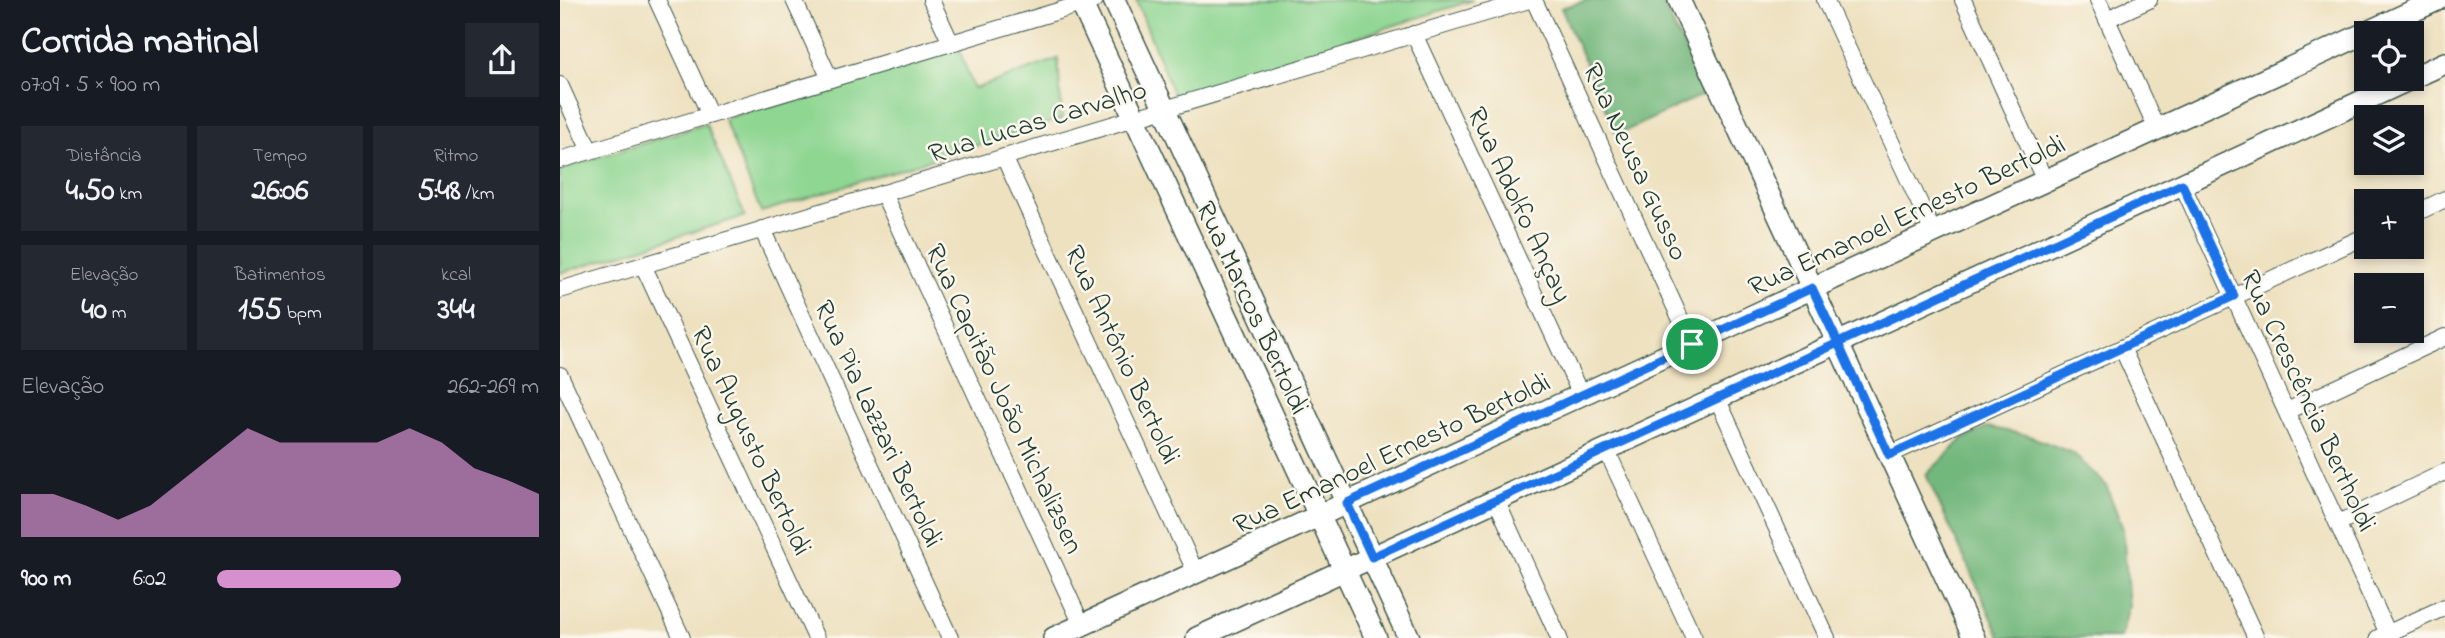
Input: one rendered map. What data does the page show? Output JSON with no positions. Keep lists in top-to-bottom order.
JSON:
{
  "streets": {
    "street": [
      "Rua Lucas Carvalho",
      "Rua Neusa Gusso",
      "Rua Adolfo Ançay",
      "Rua Emanoel Ernesto Bertoldi",
      "Rua Marcos Bertoldi",
      "Rua Antônio Bertoldi",
      "Rua Capitão João Michalizsen",
      "Rua Crescência Bertholdi",
      "Rua Pia Lazzari Bertoldi",
      "Rua Augusto Bertoldi"
    ]
  },
  "crossings": [
    ["Rua Lucas Carvalho", "Rua Neusa Gusso"],
    ["Rua Lucas Carvalho", "Rua Adolfo Ançay"],
    ["Rua Lucas Carvalho", "Rua Marcos Bertoldi"],
    ["Rua Lucas Carvalho", "Rua Antônio Bertoldi"],
    ["Rua Lucas Carvalho", "Rua Capitão João Michalizsen"],
    ["Rua Lucas Carvalho", "Rua Pia Lazzari Bertoldi"],
    ["Rua Lucas Carvalho", "Rua Augusto Bertoldi"],
    ["Rua Neusa Gusso", "Rua Emanoel Ernesto Bertoldi"],
    ["Rua Adolfo Ançay", "Rua Emanoel Ernesto Bertoldi"],
    ["Rua Emanoel Ernesto Bertoldi", "Rua Marcos Bertoldi"],
    ["Rua Emanoel Ernesto Bertoldi", "Rua Antônio Bertoldi"],
    ["Rua Emanoel Ernesto Bertoldi", "Rua Capitão João Michalizsen"]
  ],
  "page": {
    "heading": ["Corrida matinal", "07:09 · 5 × 900 m"],
    "map_buttons": ["+", "−"],
    "stats": [
      ["Distância", "4.50 km"],
      ["Tempo", "26:06"],
      ["Ritmo", "5:48 /km"],
      ["Elevação", "40 m"],
      ["Batimentos", "155 bpm"],
      ["kcal", "344"]
    ],
    "chart": ["Elevação", "262–269 m"],
    "list": [
      {
        "name": "900 m",
        "note": "6:02"
      }
    ]
  }
}
